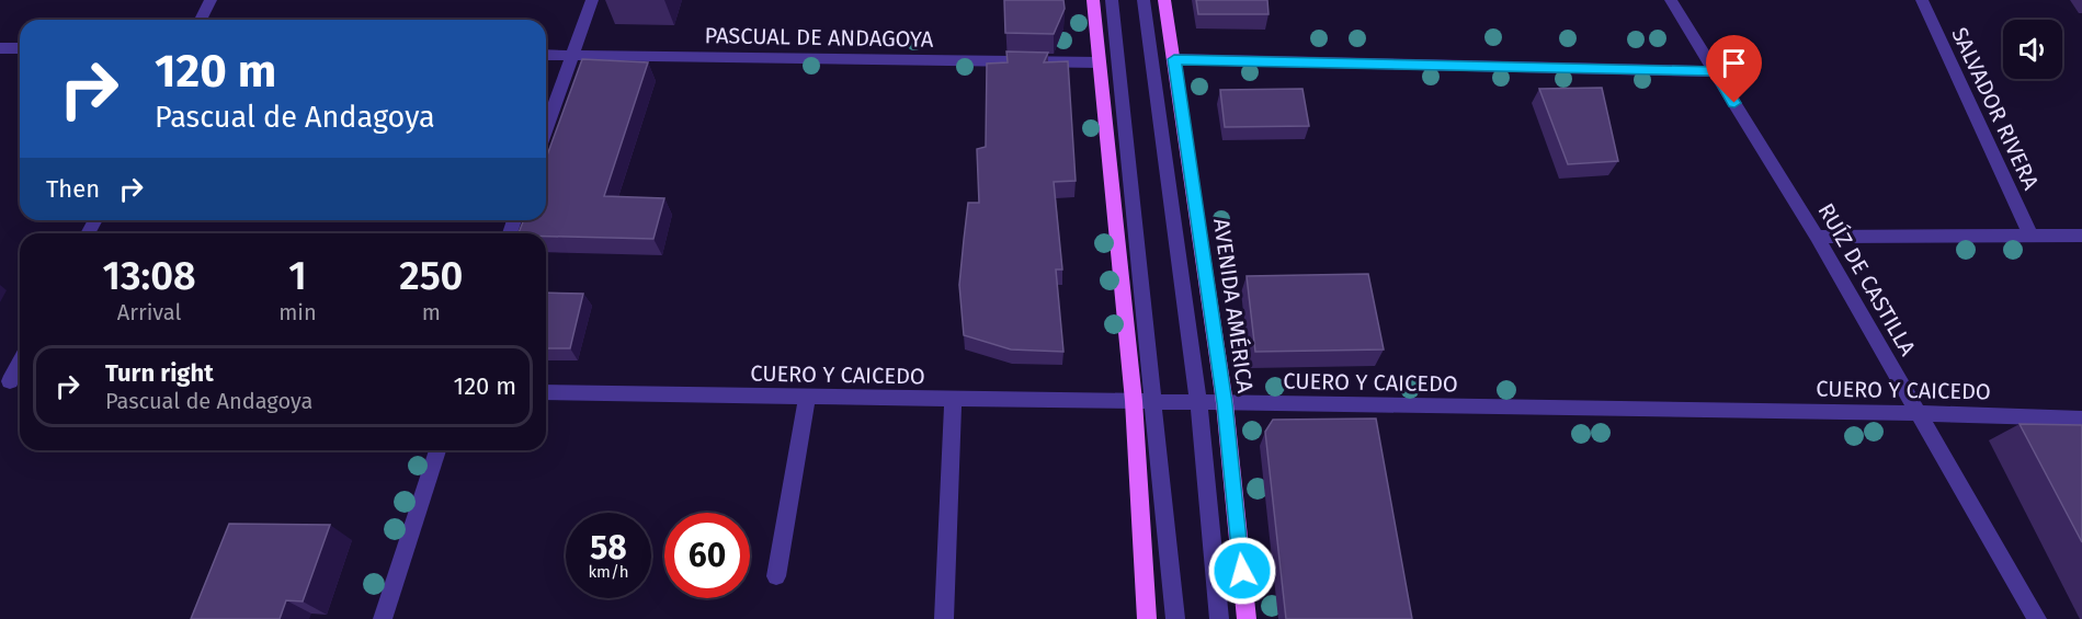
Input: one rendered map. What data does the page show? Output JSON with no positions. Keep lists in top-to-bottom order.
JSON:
{
  "streets": {
    "main road": ["AVENIDA AMÉRICA"],
    "street": [
      "PASCUAL DE ANDAGOYA",
      "SALVADOR RIVERA",
      "RUÍZ DE CASTILLA",
      "CUERO Y CAICEDO"
    ]
  },
  "crossings": [
    ["RUÍZ DE CASTILLA", "CUERO Y CAICEDO"],
    ["AVENIDA AMÉRICA", "CUERO Y CAICEDO"]
  ],
  "page": {
    "turn": ["120 m", "Pascual de Andagoya"],
    "then": "Then",
    "eta": [
      "13:08",
      "Arrival",
      "1",
      "min",
      "250",
      "m"
    ],
    "list": [
      {
        "name": "Turn right",
        "note": "Pascual de Andagoya",
        "value": "120 m"
      }
    ],
    "speed": "58 km/h",
    "limit": "60"
  }
}
